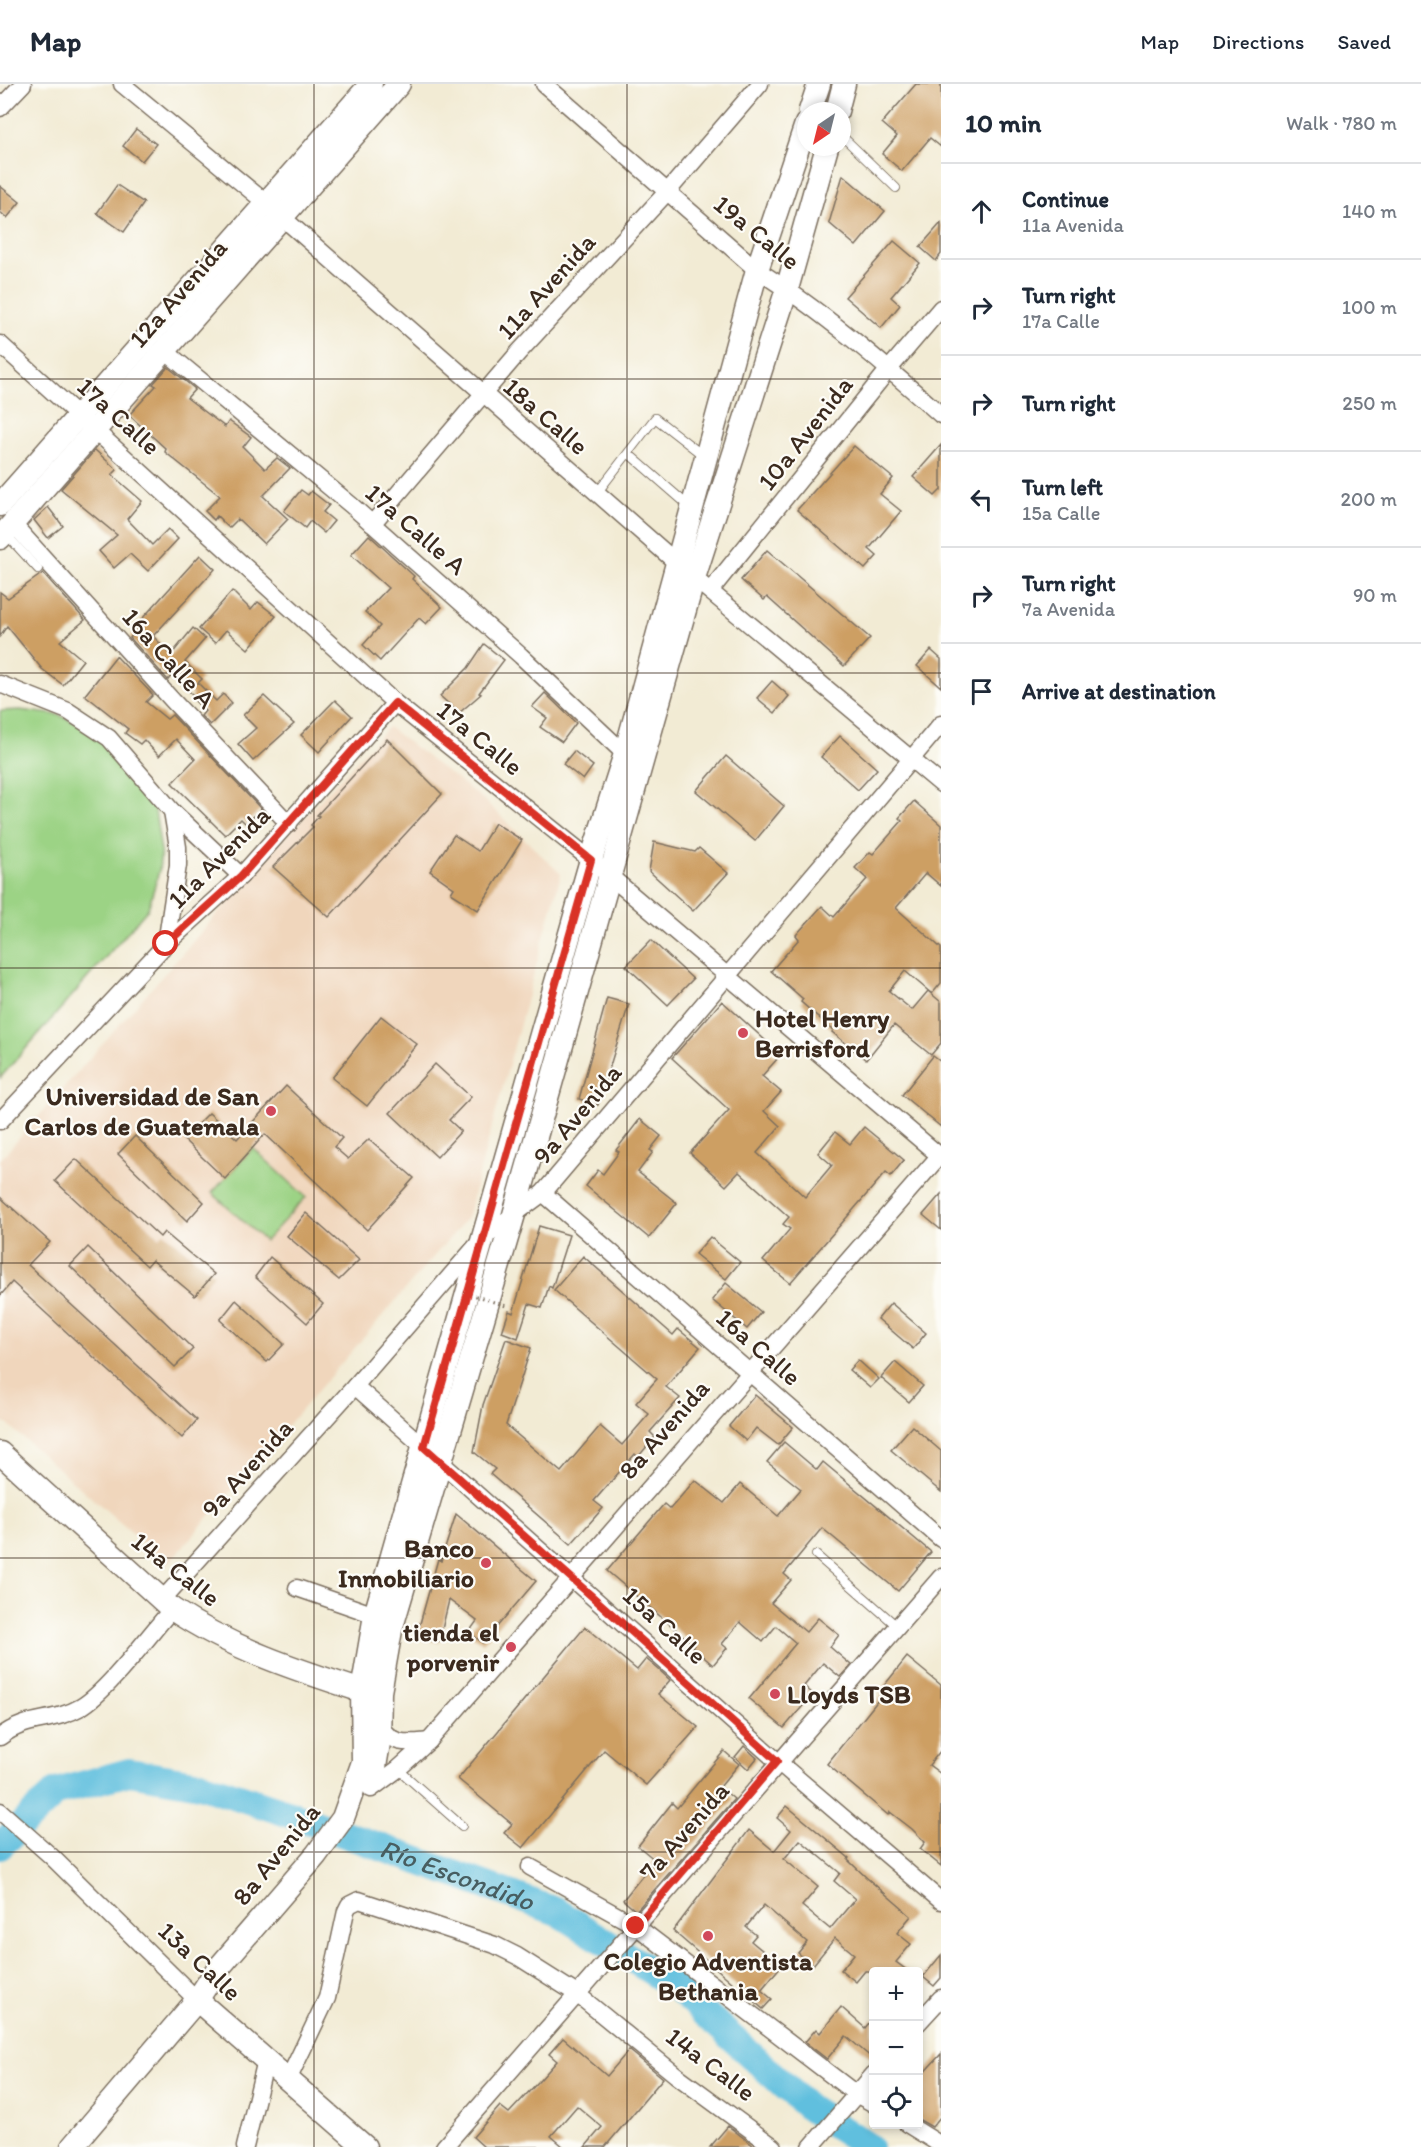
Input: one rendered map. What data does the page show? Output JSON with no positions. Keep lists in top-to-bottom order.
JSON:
{
  "streets": {
    "main road": [
      "12a Avenida",
      "8a Avenida",
      "14a Calle",
      "13a Calle"
    ],
    "street": [
      "19a Calle",
      "11a Avenida",
      "17a Calle",
      "18a Calle",
      "10a Avenida",
      "17a Calle A",
      "16a Calle A",
      "9a Avenida",
      "16a Calle",
      "15a Calle",
      "7a Avenida"
    ]
  },
  "crossings": [
    ["19a Calle", "11a Avenida"],
    ["19a Calle", "10a Avenida"],
    ["11a Avenida", "17a Calle"],
    ["11a Avenida", "18a Calle"],
    ["11a Avenida", "17a Calle A"],
    ["11a Avenida", "16a Calle A"],
    ["12a Avenida", "17a Calle"],
    ["12a Avenida", "18a Calle"],
    ["12a Avenida", "17a Calle A"],
    ["12a Avenida", "16a Calle A"],
    ["17a Calle", "9a Avenida"],
    ["17a Calle", "8a Avenida"],
    ["18a Calle", "10a Avenida"],
    ["18a Calle", "9a Avenida"],
    ["9a Avenida", "16a Calle"],
    ["9a Avenida", "14a Calle"],
    ["9a Avenida", "15a Calle"],
    ["16a Calle", "8a Avenida"],
    ["8a Avenida", "14a Calle"],
    ["8a Avenida", "15a Calle"],
    ["8a Avenida", "13a Calle"],
    ["14a Calle", "7a Avenida"],
    ["14a Calle", "13a Calle"],
    ["15a Calle", "7a Avenida"]
  ],
  "water": ["Río Escondido"],
  "places": [
    "Hotel Henry Berrisford",
    "Universidad de San Carlos de Guatemala",
    "Banco Inmobiliario",
    "tienda el porvenir",
    "Lloyds TSB",
    "Colegio Adventista Bethania"
  ],
  "north": "bottom left",
  "page": {
    "header": "Map",
    "nav": ["Map", "Directions", "Saved"],
    "heading": ["10 min", "Walk · 780 m"],
    "list": [
      ["Continue", "11a Avenida", "140 m"],
      ["Turn right", "17a Calle", "100 m"],
      ["Turn right", "250 m"],
      ["Turn left", "15a Calle", "200 m"],
      ["Turn right", "7a Avenida", "90 m"],
      "Arrive at destination"
    ],
    "map_buttons": ["+", "−"]
  }
}
